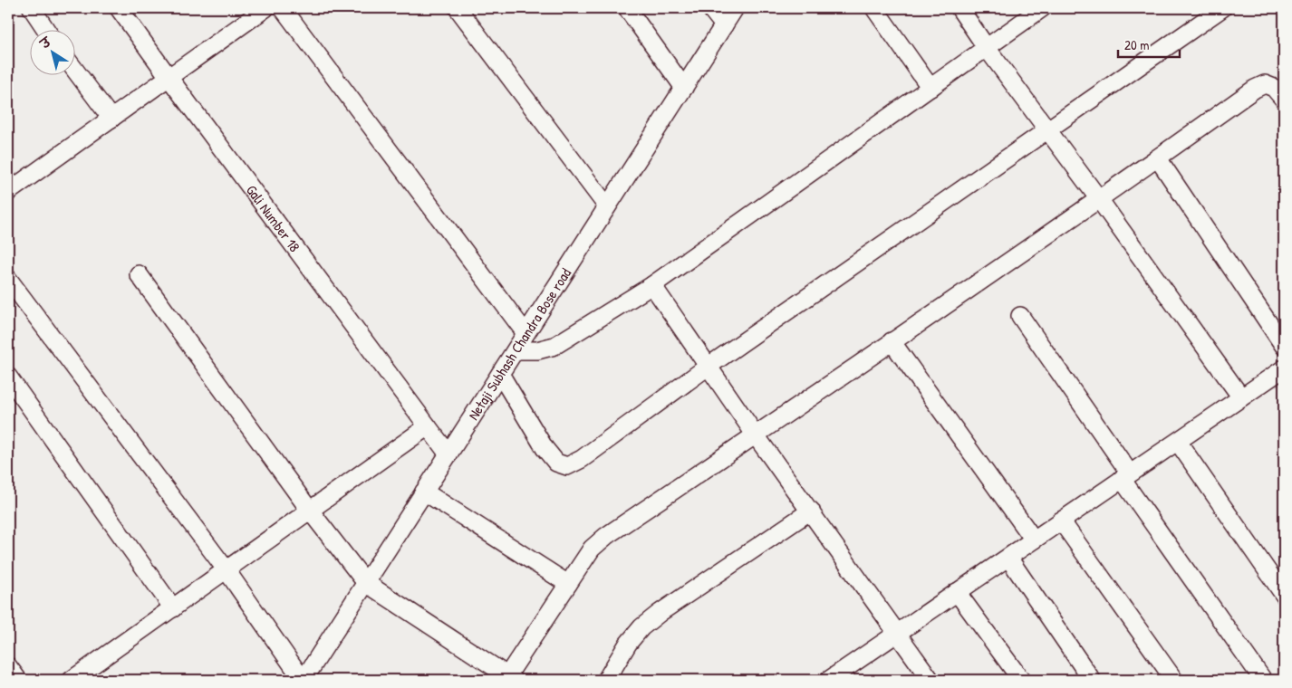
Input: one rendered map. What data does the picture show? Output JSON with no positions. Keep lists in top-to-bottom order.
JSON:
{
  "streets": {
    "street": ["Gali Number 18", "Netaji Subhash Chandra Bose road"]
  },
  "crossings": [
    ["Gali Number 18", "Netaji Subhash Chandra Bose road"]
  ],
  "scale_bar": "20 m",
  "north": "top left"
}
